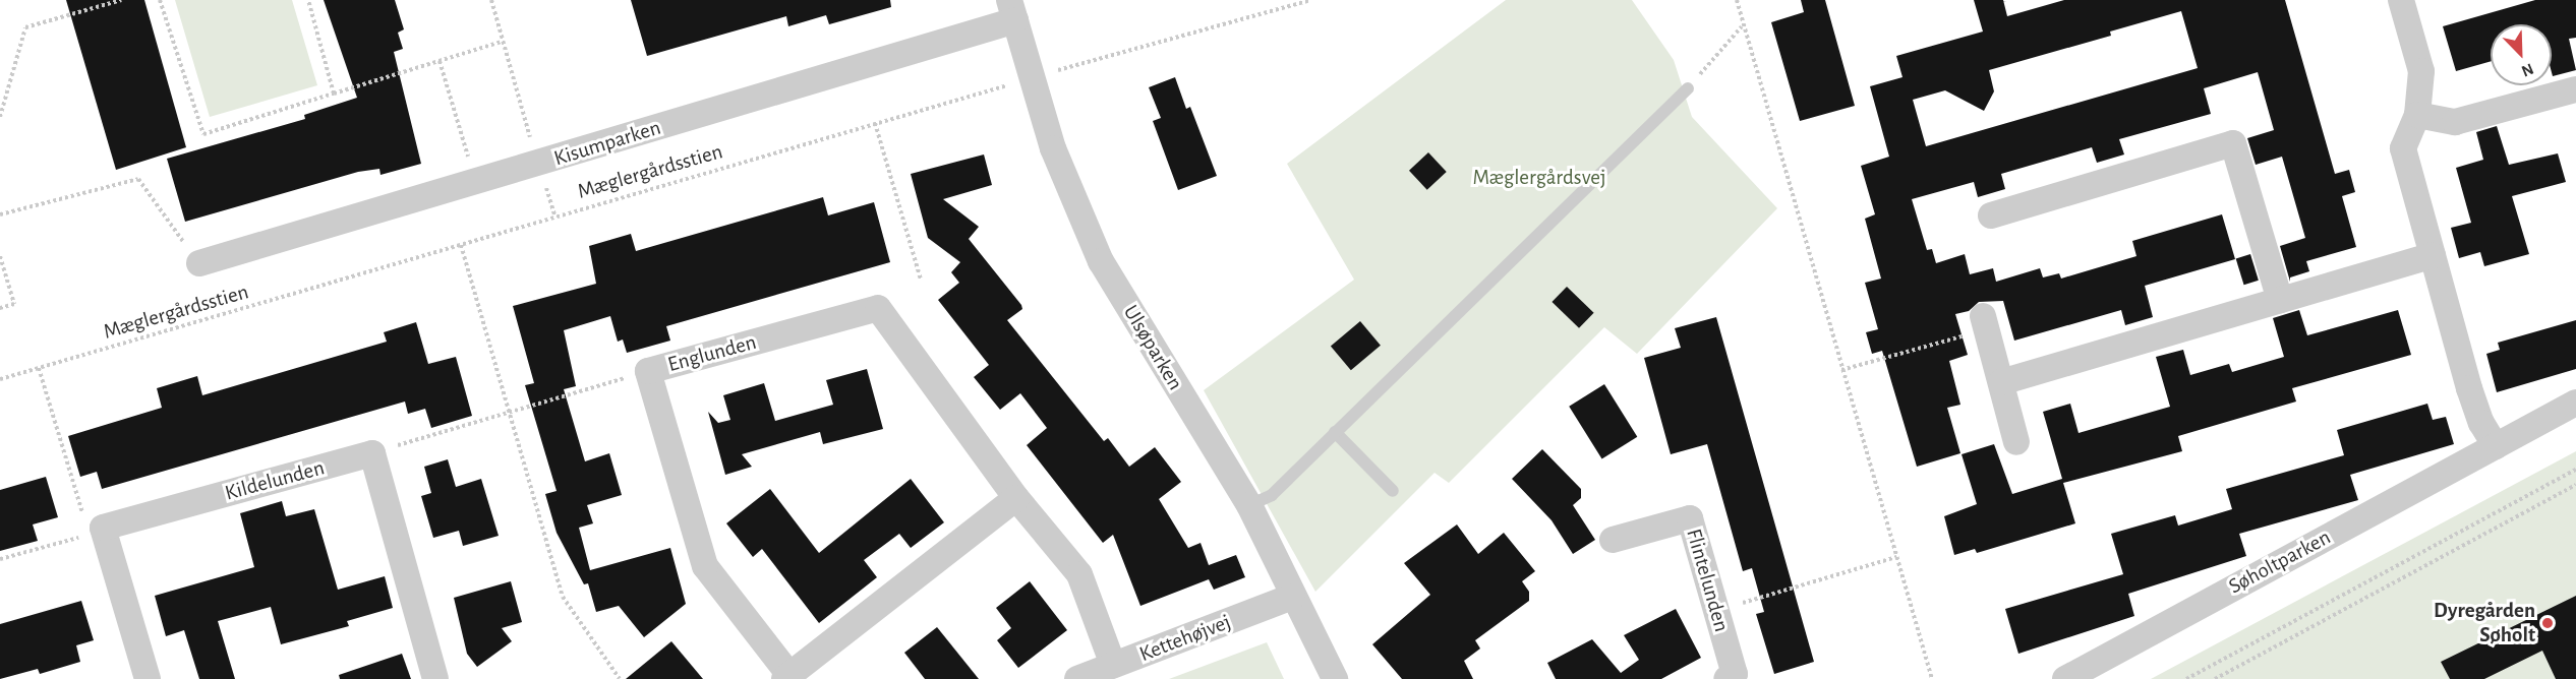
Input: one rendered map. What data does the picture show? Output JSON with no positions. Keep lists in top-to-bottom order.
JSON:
{
  "streets": {
    "street": [
      "Kisumparken",
      "Ulsøparken",
      "Englunden",
      "Kildelunden",
      "Søholtparken",
      "Flintelunden",
      "Kettehøjvej"
    ],
    "path": ["Mæglergårdsstien"]
  },
  "crossings": [
    ["Kisumparken", "Ulsøparken"],
    ["Mæglergårdsstien", "Ulsøparken"],
    ["Ulsøparken", "Kettehøjvej"],
    ["Englunden", "Kettehøjvej"]
  ],
  "parks": ["Mæglergårdsvej"],
  "places": ["Dyregården Søholt"],
  "north": "bottom right"
}
